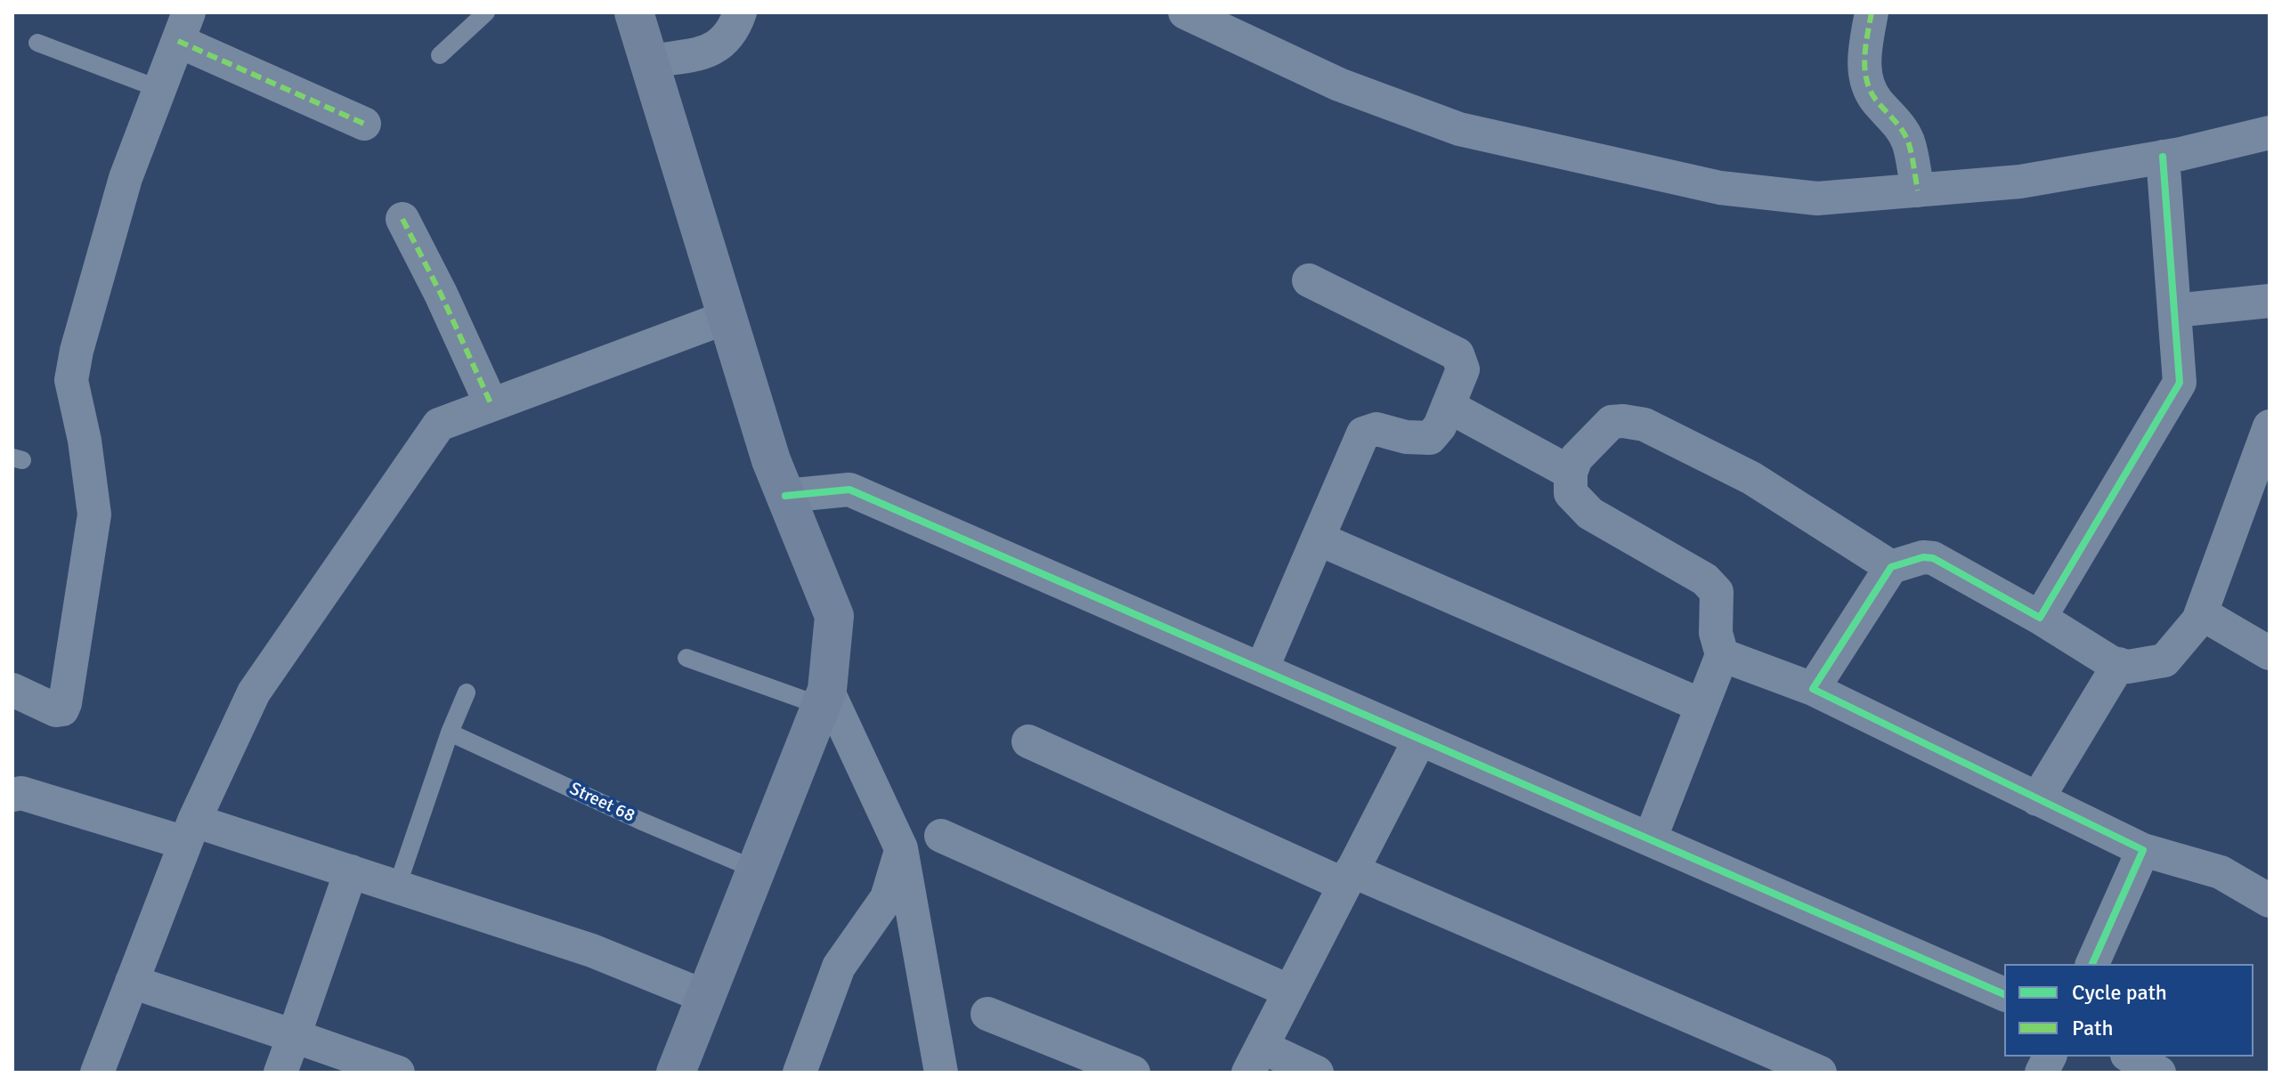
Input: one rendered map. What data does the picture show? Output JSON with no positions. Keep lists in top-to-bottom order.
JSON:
{
  "streets": {
    "lane": ["Street 68"]
  },
  "legend": ["Cycle path", "Path"]
}
